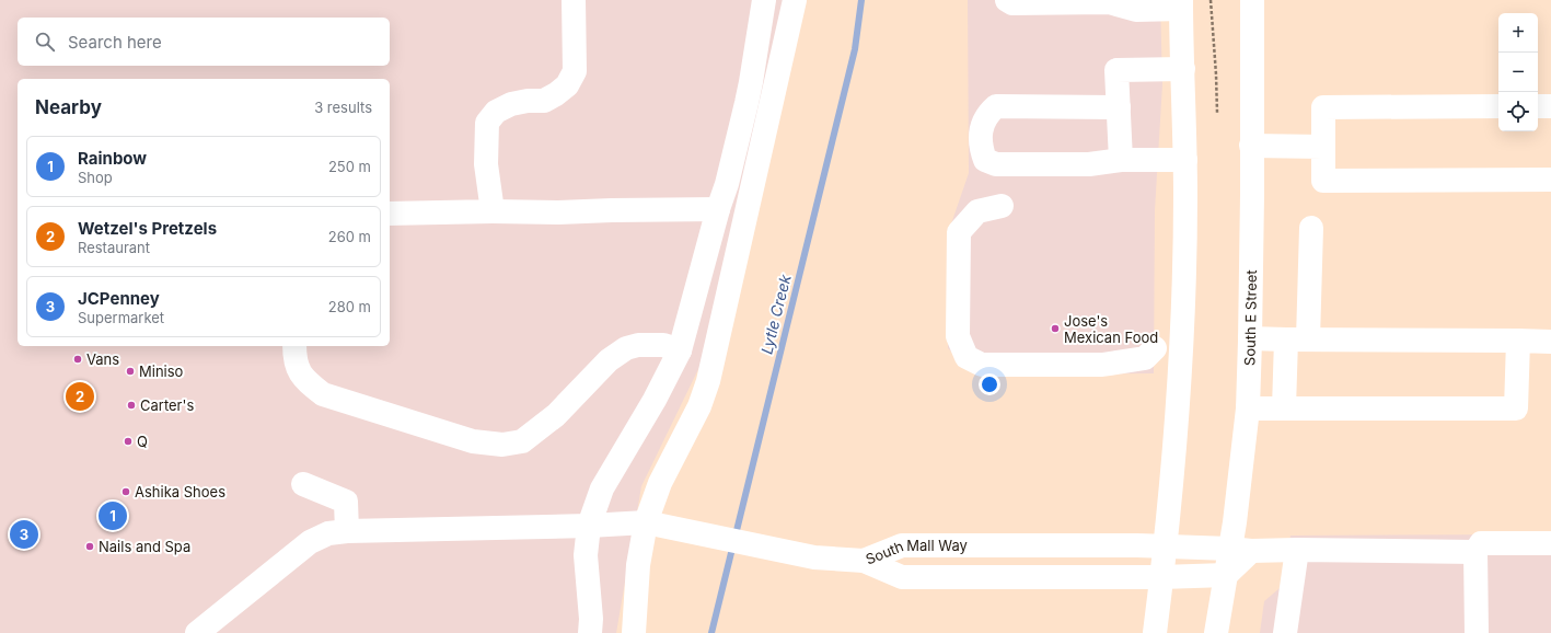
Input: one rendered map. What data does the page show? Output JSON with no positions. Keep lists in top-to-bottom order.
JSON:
{
  "streets": {
    "main road": ["South E Street", "South Mall Way"]
  },
  "crossings": [
    ["South E Street", "South Mall Way"]
  ],
  "water": ["Lytle Creek"],
  "places": [
    "Jose's Mexican Food",
    "Vans",
    "Miniso",
    "Carter's",
    "Q",
    "Ashika Shoes",
    "Nails and Spa"
  ],
  "page": {
    "map_buttons": ["+", "−"],
    "search": "Search here",
    "heading": ["Nearby", "3 results"],
    "list": [
      {
        "mark": "1",
        "name": "Rainbow",
        "note": "Shop",
        "value": "250 m"
      },
      {
        "mark": "2",
        "name": "Wetzel's Pretzels",
        "note": "Restaurant",
        "value": "260 m"
      },
      {
        "mark": "3",
        "name": "JCPenney",
        "note": "Supermarket",
        "value": "280 m"
      }
    ],
    "pins": ["2", "1", "3"]
  }
}
